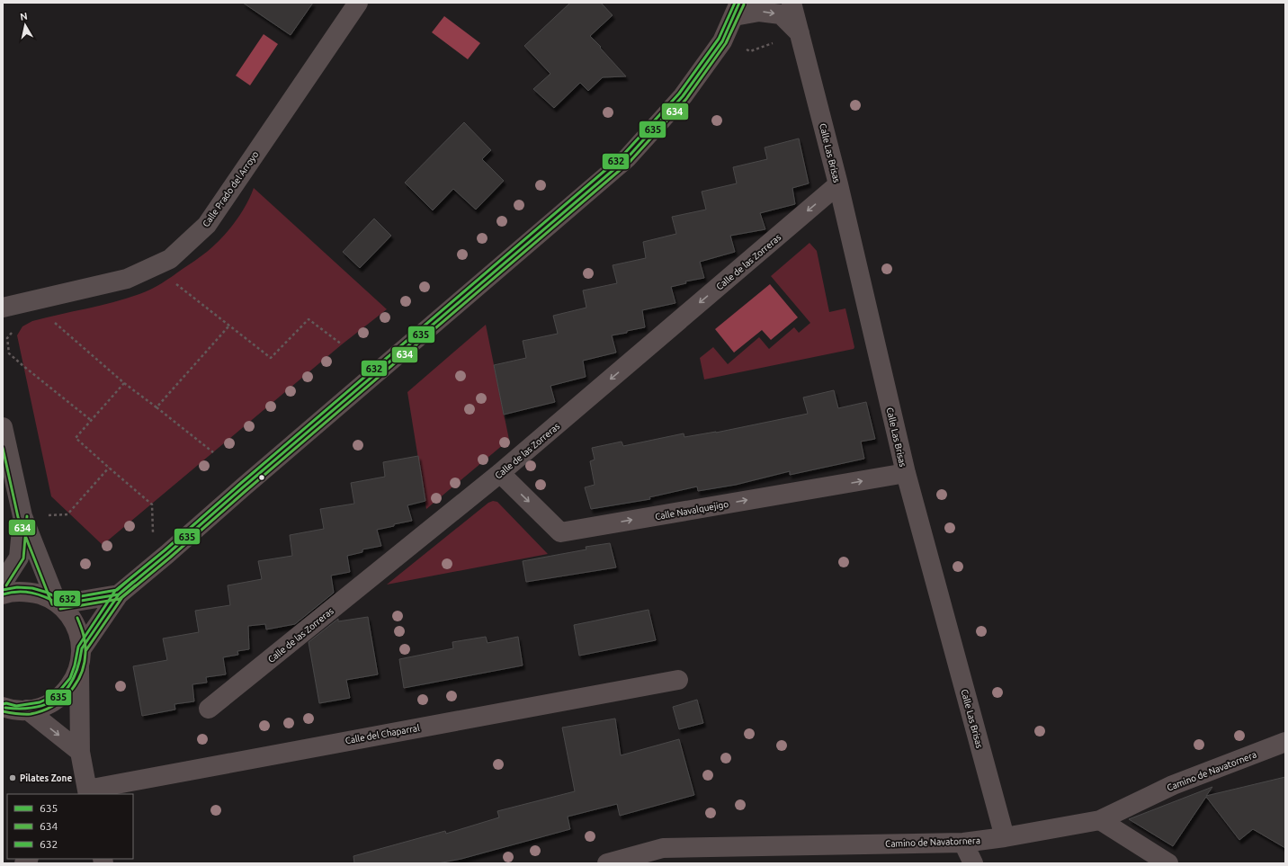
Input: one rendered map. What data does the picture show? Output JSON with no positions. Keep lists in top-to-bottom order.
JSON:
{
  "streets": {
    "street": [
      "Calle Las Brisas",
      "Calle Prado del Arroyo",
      "Calle de las Zorreras",
      "Calle Navalquejigo",
      "Calle del Chaparral",
      "Camino de Navatornera"
    ]
  },
  "crossings": [
    ["Calle Las Brisas", "Calle de las Zorreras"],
    ["Calle Las Brisas", "Calle Navalquejigo"],
    ["Calle Las Brisas", "Camino de Navatornera"],
    ["Calle de las Zorreras", "Calle Navalquejigo"]
  ],
  "one_way": ["Calle de las Zorreras", "Calle Navalquejigo"],
  "places": ["Pilates Zone"],
  "lines": ["transit line 635", "transit line 632", "transit line 634"],
  "legend": ["635", "634", "632"],
  "north": "top"
}
